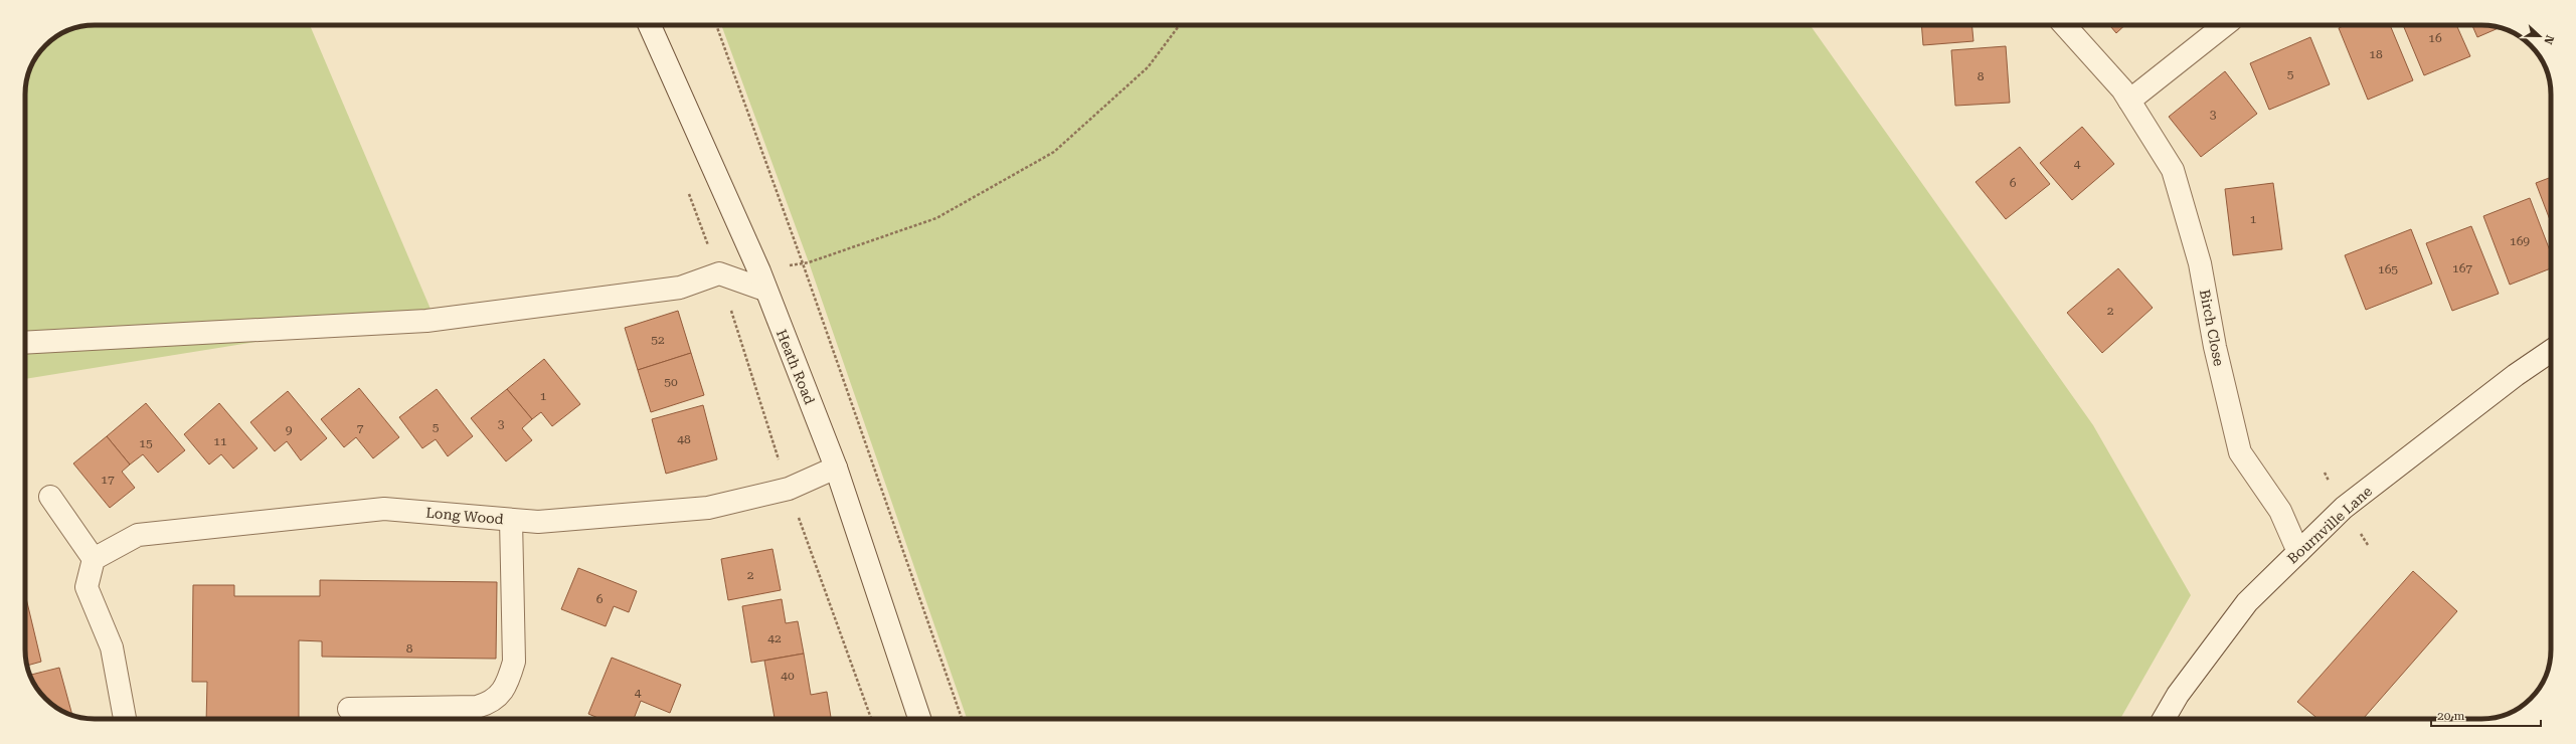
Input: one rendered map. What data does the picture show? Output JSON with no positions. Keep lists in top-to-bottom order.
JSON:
{
  "streets": {
    "street": [
      "Birch Close",
      "Heath Road",
      "Long Wood",
      "Bournville Lane"
    ]
  },
  "crossings": [
    ["Birch Close", "Bournville Lane"],
    ["Heath Road", "Long Wood"]
  ],
  "house_numbers": [
    "16",
    "18",
    "5",
    "8",
    "3",
    "4",
    "6",
    "1",
    "169",
    "167",
    "165",
    "2",
    "52",
    "50",
    "1",
    "3",
    "5",
    "7",
    "9",
    "48",
    "11",
    "15",
    "17",
    "2",
    "6",
    "42",
    "8",
    "40",
    "4"
  ],
  "scale_bar": "20 m",
  "north": "right"
}
